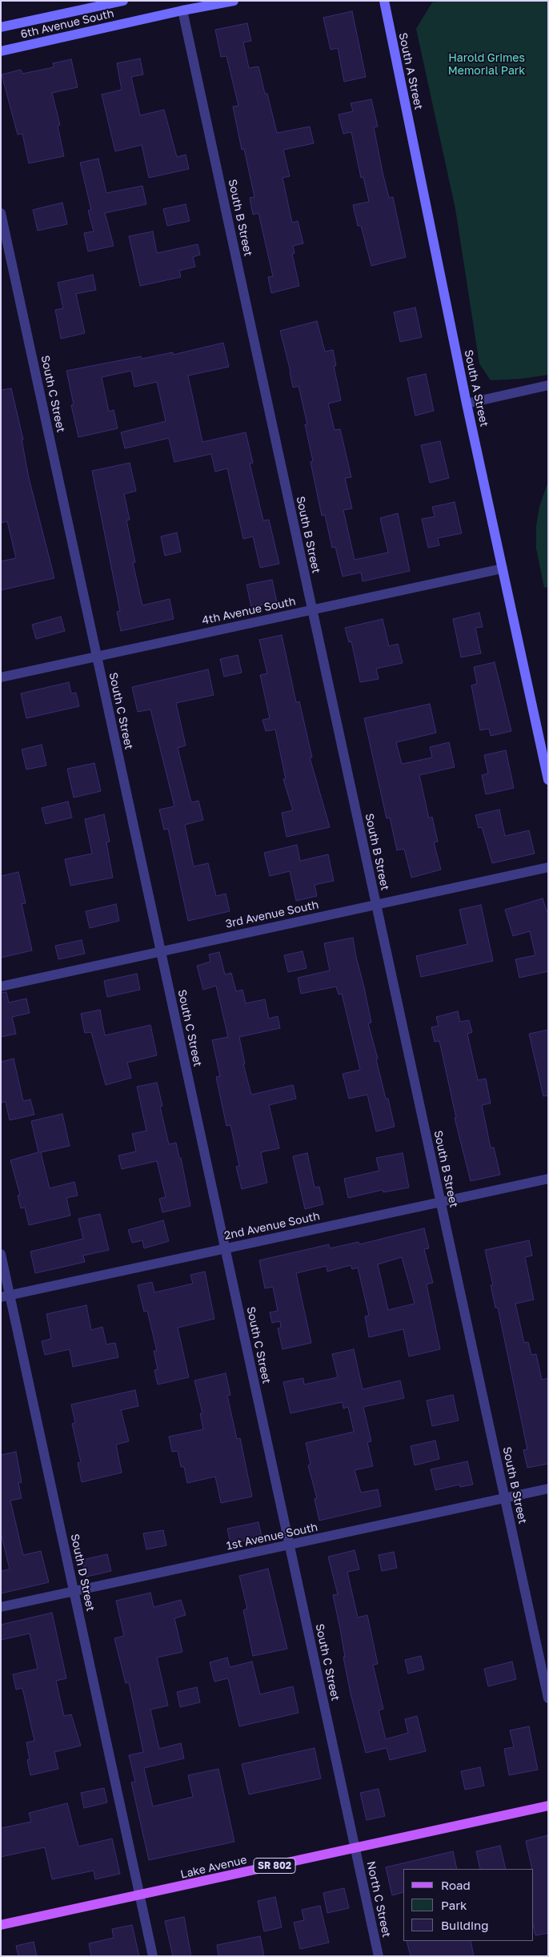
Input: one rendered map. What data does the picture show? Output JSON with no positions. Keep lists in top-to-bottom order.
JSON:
{
  "streets": {
    "main road": ["SR 802", "Lake Avenue"],
    "street": [
      "6th Avenue South",
      "South A Street",
      "South B Street",
      "South C Street",
      "4th Avenue South",
      "3rd Avenue South",
      "2nd Avenue South",
      "1st Avenue South",
      "South D Street",
      "North C Street"
    ]
  },
  "crossings": [
    ["6th Avenue South", "South B Street"],
    ["South A Street", "4th Avenue South"],
    ["South B Street", "4th Avenue South"],
    ["South B Street", "3rd Avenue South"],
    ["South B Street", "2nd Avenue South"],
    ["South B Street", "1st Avenue South"],
    ["South C Street", "4th Avenue South"],
    ["South C Street", "3rd Avenue South"],
    ["South C Street", "2nd Avenue South"],
    ["South C Street", "1st Avenue South"],
    ["South C Street", "Lake Avenue"],
    ["South C Street", "North C Street"],
    ["2nd Avenue South", "South D Street"],
    ["1st Avenue South", "South D Street"],
    ["South D Street", "Lake Avenue"],
    ["Lake Avenue", "North C Street"]
  ],
  "parks": ["Harold Grimes Memorial Park"],
  "legend": ["Road", "Park", "Building"]
}
